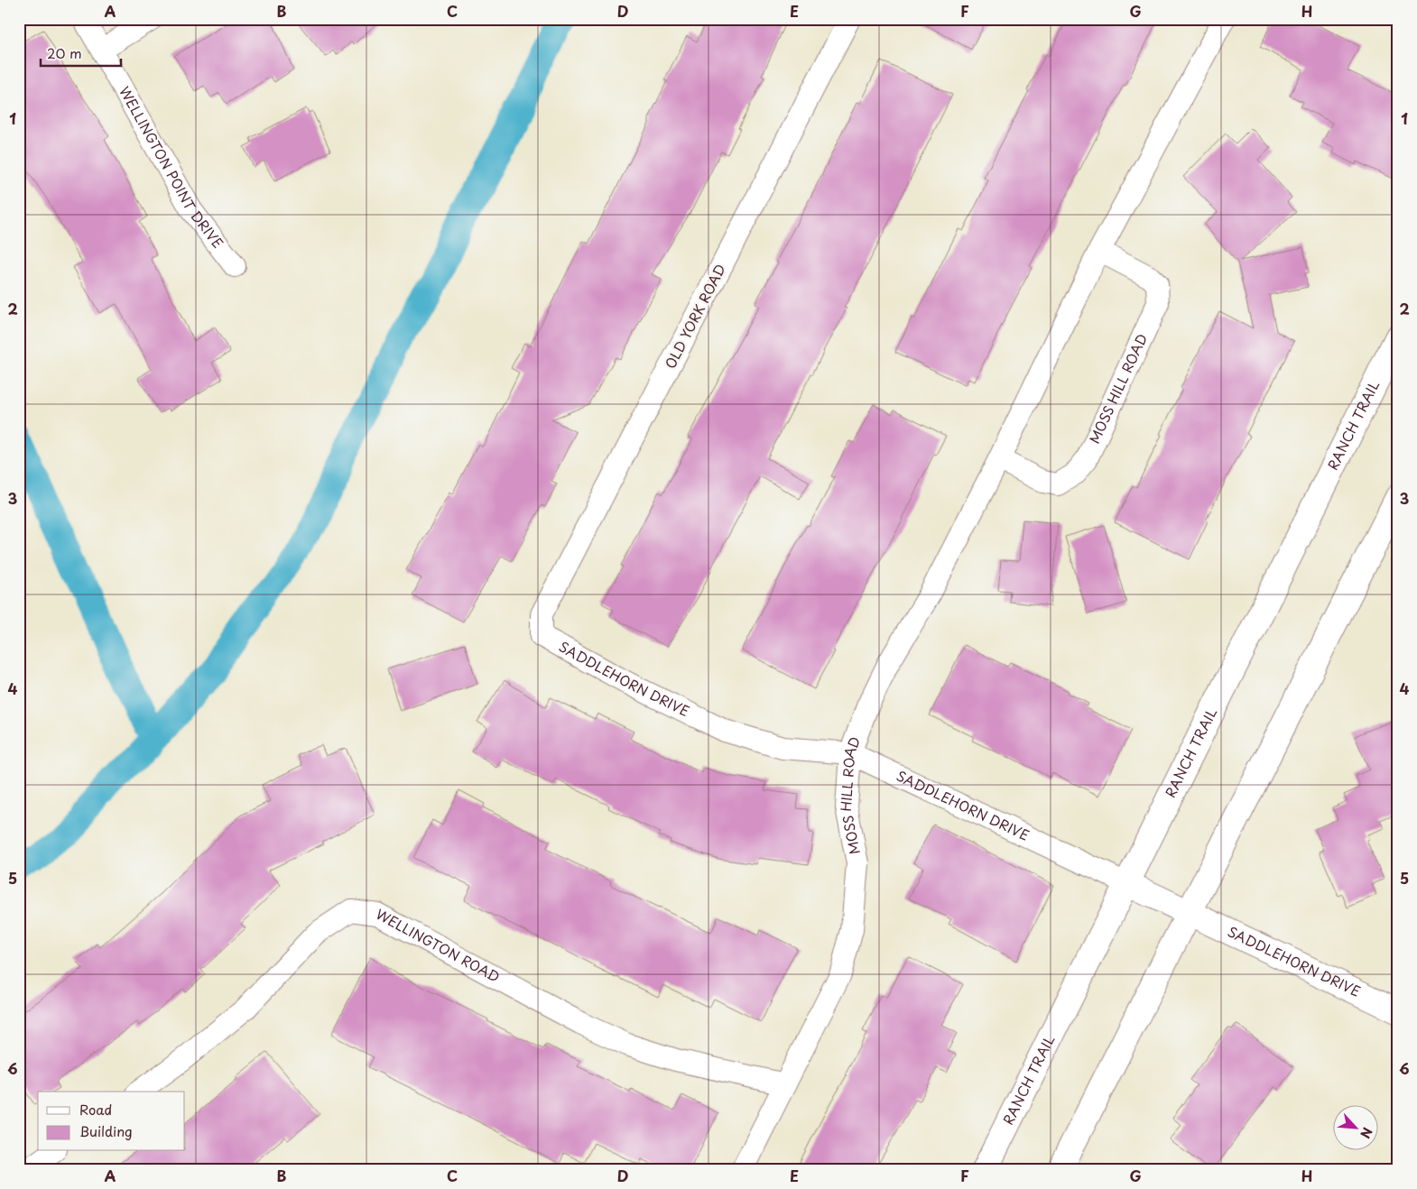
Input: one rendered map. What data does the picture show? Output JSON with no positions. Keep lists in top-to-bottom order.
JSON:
{
  "streets": {
    "main road": ["RANCH TRAIL", "SADDLEHORN DRIVE"],
    "street": [
      "WELLINGTON POINT DRIVE",
      "OLD YORK ROAD",
      "MOSS HILL ROAD",
      "WELLINGTON ROAD"
    ]
  },
  "crossings": [
    ["OLD YORK ROAD", "SADDLEHORN DRIVE"],
    ["MOSS HILL ROAD", "SADDLEHORN DRIVE"],
    ["MOSS HILL ROAD", "WELLINGTON ROAD"],
    ["RANCH TRAIL", "SADDLEHORN DRIVE"]
  ],
  "legend": ["Road", "Building"],
  "scale_bar": "20 m",
  "north": "bottom right",
  "grid": {
    "columns": [
      "A",
      "B",
      "C",
      "D",
      "E",
      "F",
      "G",
      "H"
    ],
    "rows": [
      "1",
      "2",
      "3",
      "4",
      "5",
      "6"
    ]
  }
}
